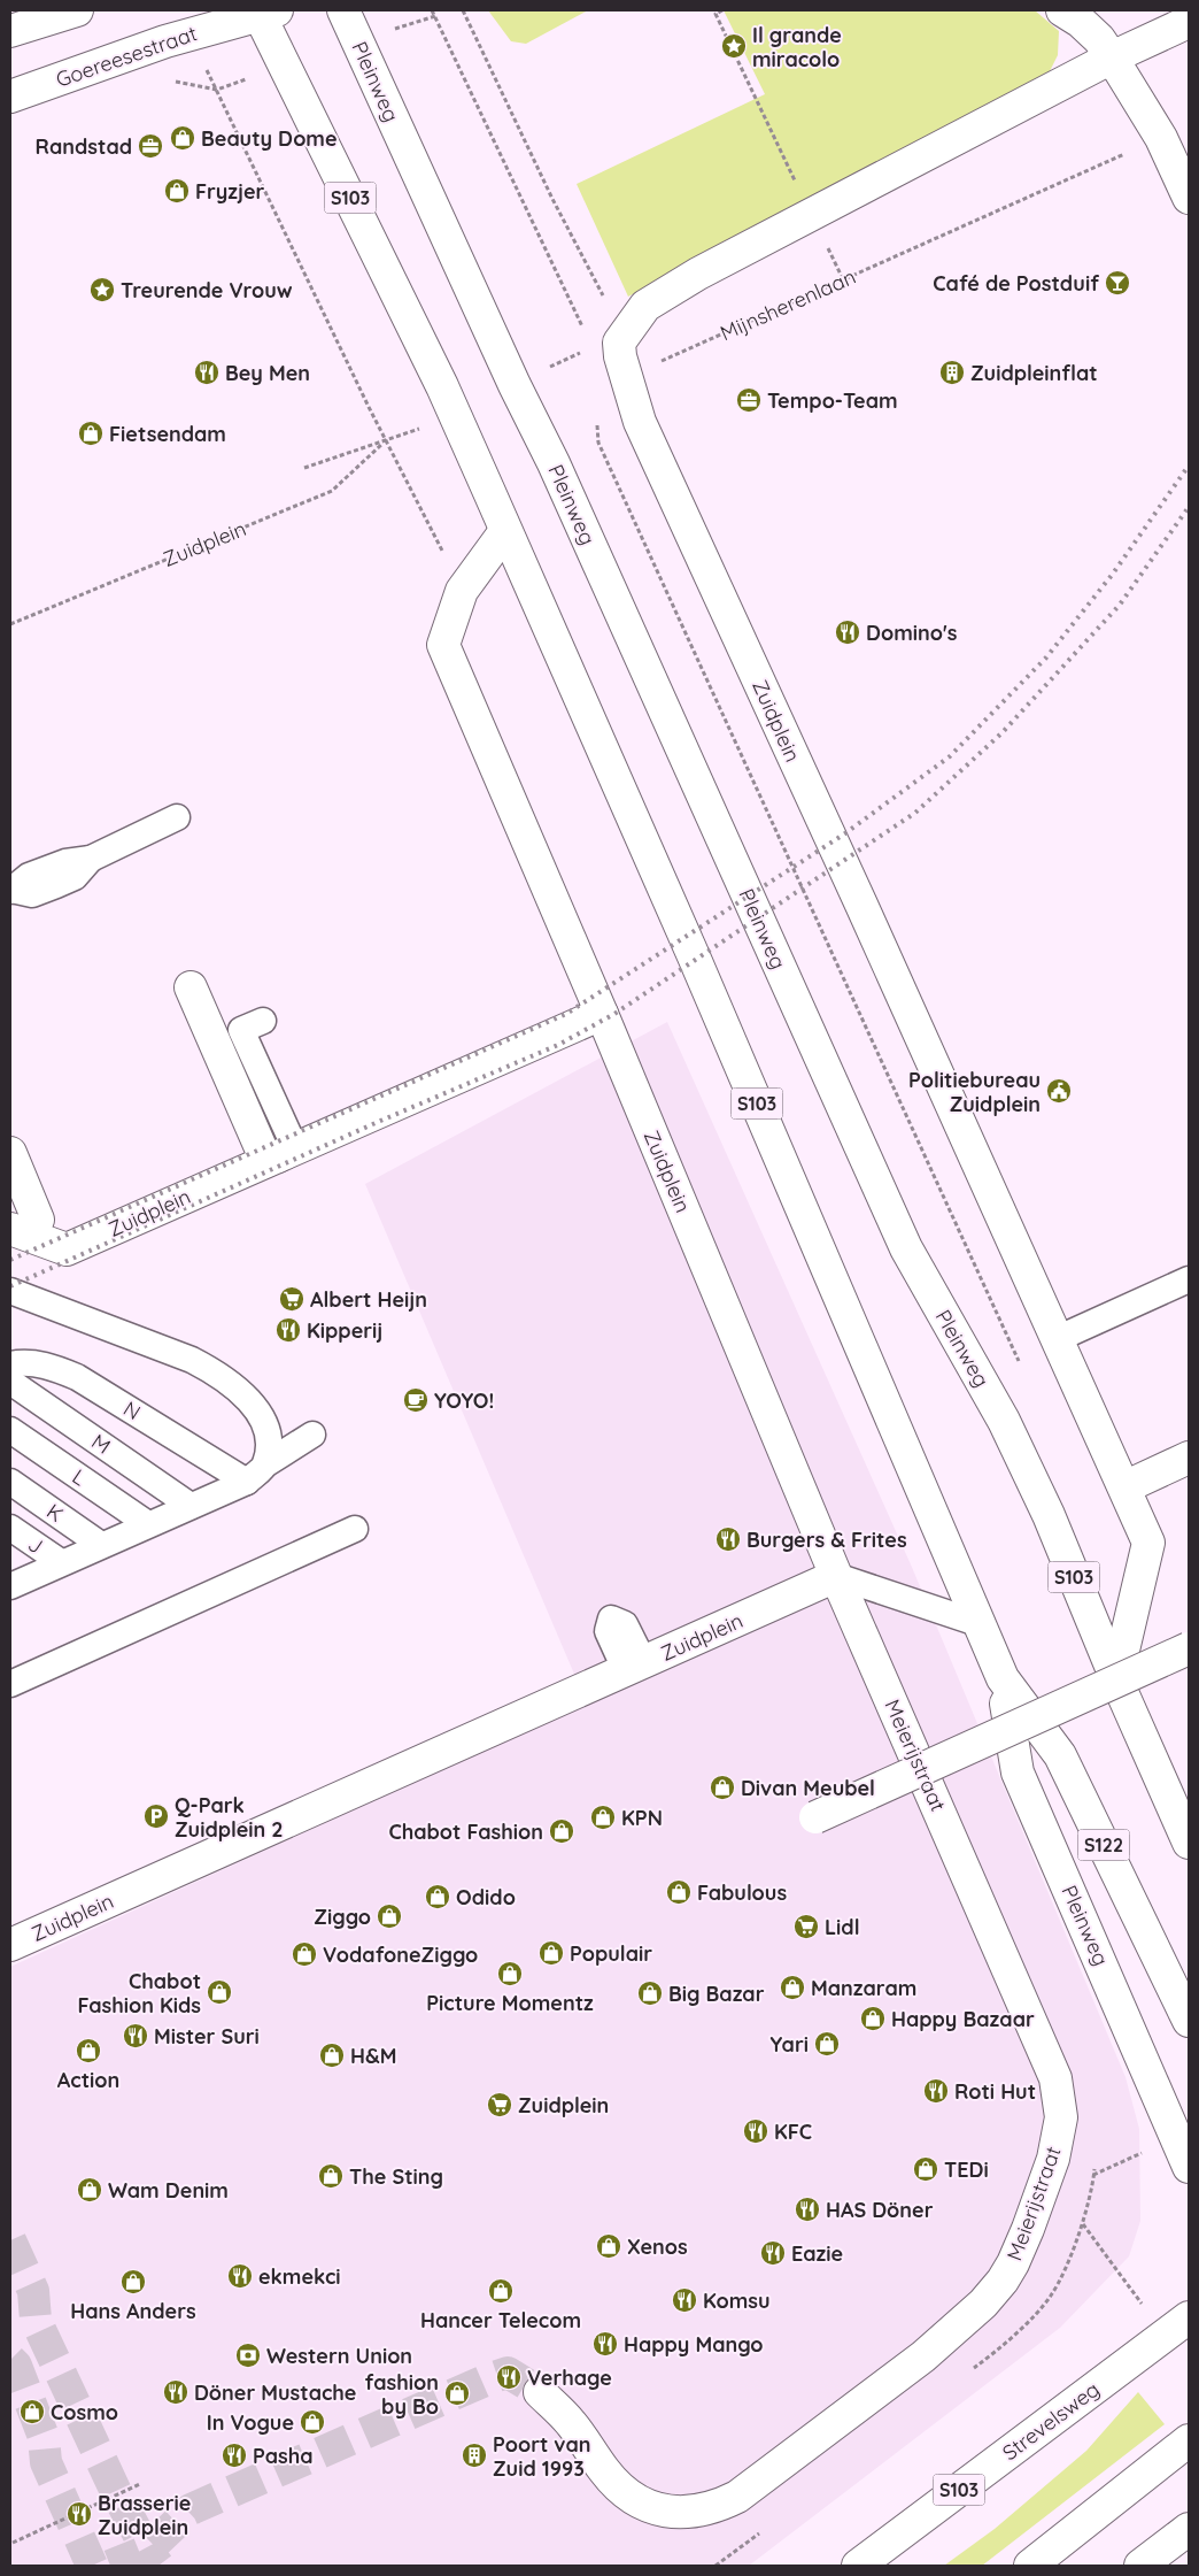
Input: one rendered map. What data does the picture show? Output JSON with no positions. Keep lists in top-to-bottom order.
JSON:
{
  "streets": {
    "street": [
      "Goereesestraat",
      "Pleinweg",
      "S103",
      "Zuidplein",
      "Meierijstraat",
      "S122",
      "Strevelsweg"
    ],
    "lane": [
      "N",
      "M",
      "L",
      "K",
      "J"
    ],
    "path": ["Mijnsherenlaan"]
  },
  "crossings": [
    ["Goereesestraat", "Pleinweg"],
    ["Pleinweg", "Mijnsherenlaan"],
    ["Pleinweg", "Zuidplein"],
    ["Mijnsherenlaan", "Zuidplein"],
    ["Zuidplein", "Meierijstraat"]
  ],
  "places": {
    "place": ["Il grande miracolo", "Treurende Vrouw"],
    "shop": [
      "Beauty Dome",
      "Fryzjer",
      "Fietsendam",
      "Divan Meubel",
      "KPN",
      "Chabot Fashion",
      "Fabulous",
      "Odido",
      "Ziggo",
      "Populair",
      "VodafoneZiggo",
      "Picture Momentz",
      "Manzaram",
      "Chabot Fashion Kids",
      "Big Bazar",
      "Happy Bazaar",
      "Yari",
      "Action",
      "H&M",
      "TEDi",
      "The Sting",
      "Wam Denim",
      "Xenos",
      "Hans Anders",
      "Hancer Telecom",
      "fashion by Bo",
      "Cosmo",
      "In Vogue"
    ],
    "office": ["Randstad", "Tempo-Team"],
    "bar": ["Café de Postduif"],
    "restaurant": [
      "Bey Men",
      "Domino's",
      "Kipperij",
      "Burgers & Frites",
      "Mister Suri",
      "Roti Hut",
      "KFC",
      "HAS Döner",
      "Eazie",
      "ekmekci",
      "Komsu",
      "Happy Mango",
      "Verhage",
      "Döner Mustache",
      "Pasha",
      "Brasserie Zuidplein"
    ],
    "building": ["Zuidpleinflat", "Poort van Zuid 1993"],
    "public building": ["Politiebureau Zuidplein"],
    "supermarket": ["Albert Heijn", "Lidl", "Zuidplein"],
    "cafe": ["YOYO!"],
    "parking": ["Q-Park Zuidplein 2"],
    "bank": ["Western Union"]
  }
}
